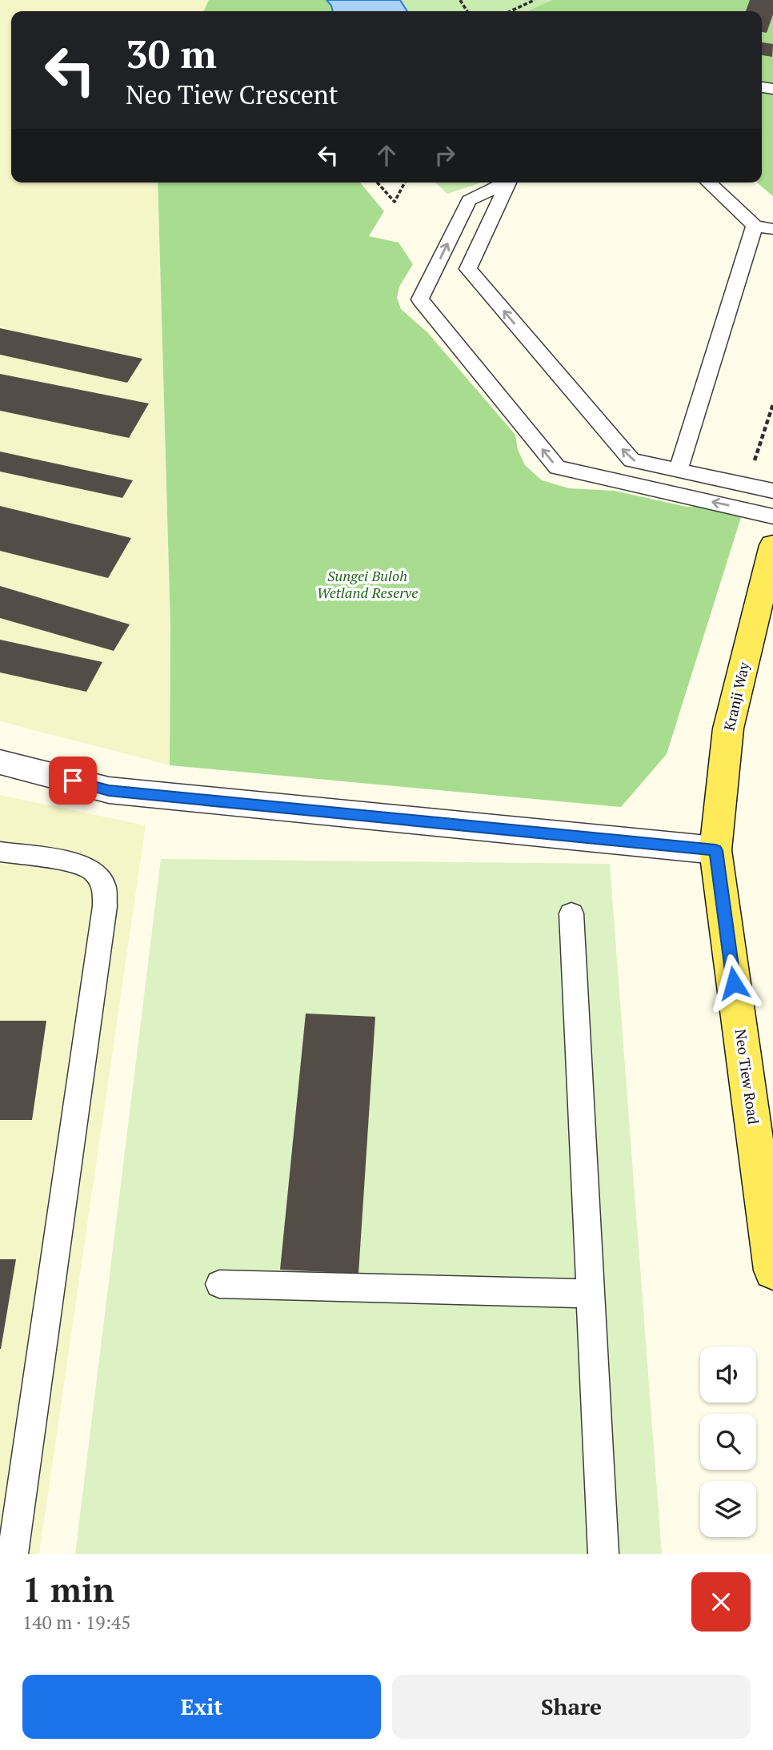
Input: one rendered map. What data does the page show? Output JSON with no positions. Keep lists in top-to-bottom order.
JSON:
{
  "streets": {
    "main road": ["Kranji Way", "Neo Tiew Road"]
  },
  "crossings": [
    ["Kranji Way", "Neo Tiew Road"]
  ],
  "parks": ["Sungei Buloh Wetland Reserve"],
  "page": {
    "turn": ["30 m", "Neo Tiew Crescent"],
    "heading": ["1 min", "140 m · 19:45"],
    "buttons": ["Exit", "Share"]
  }
}
